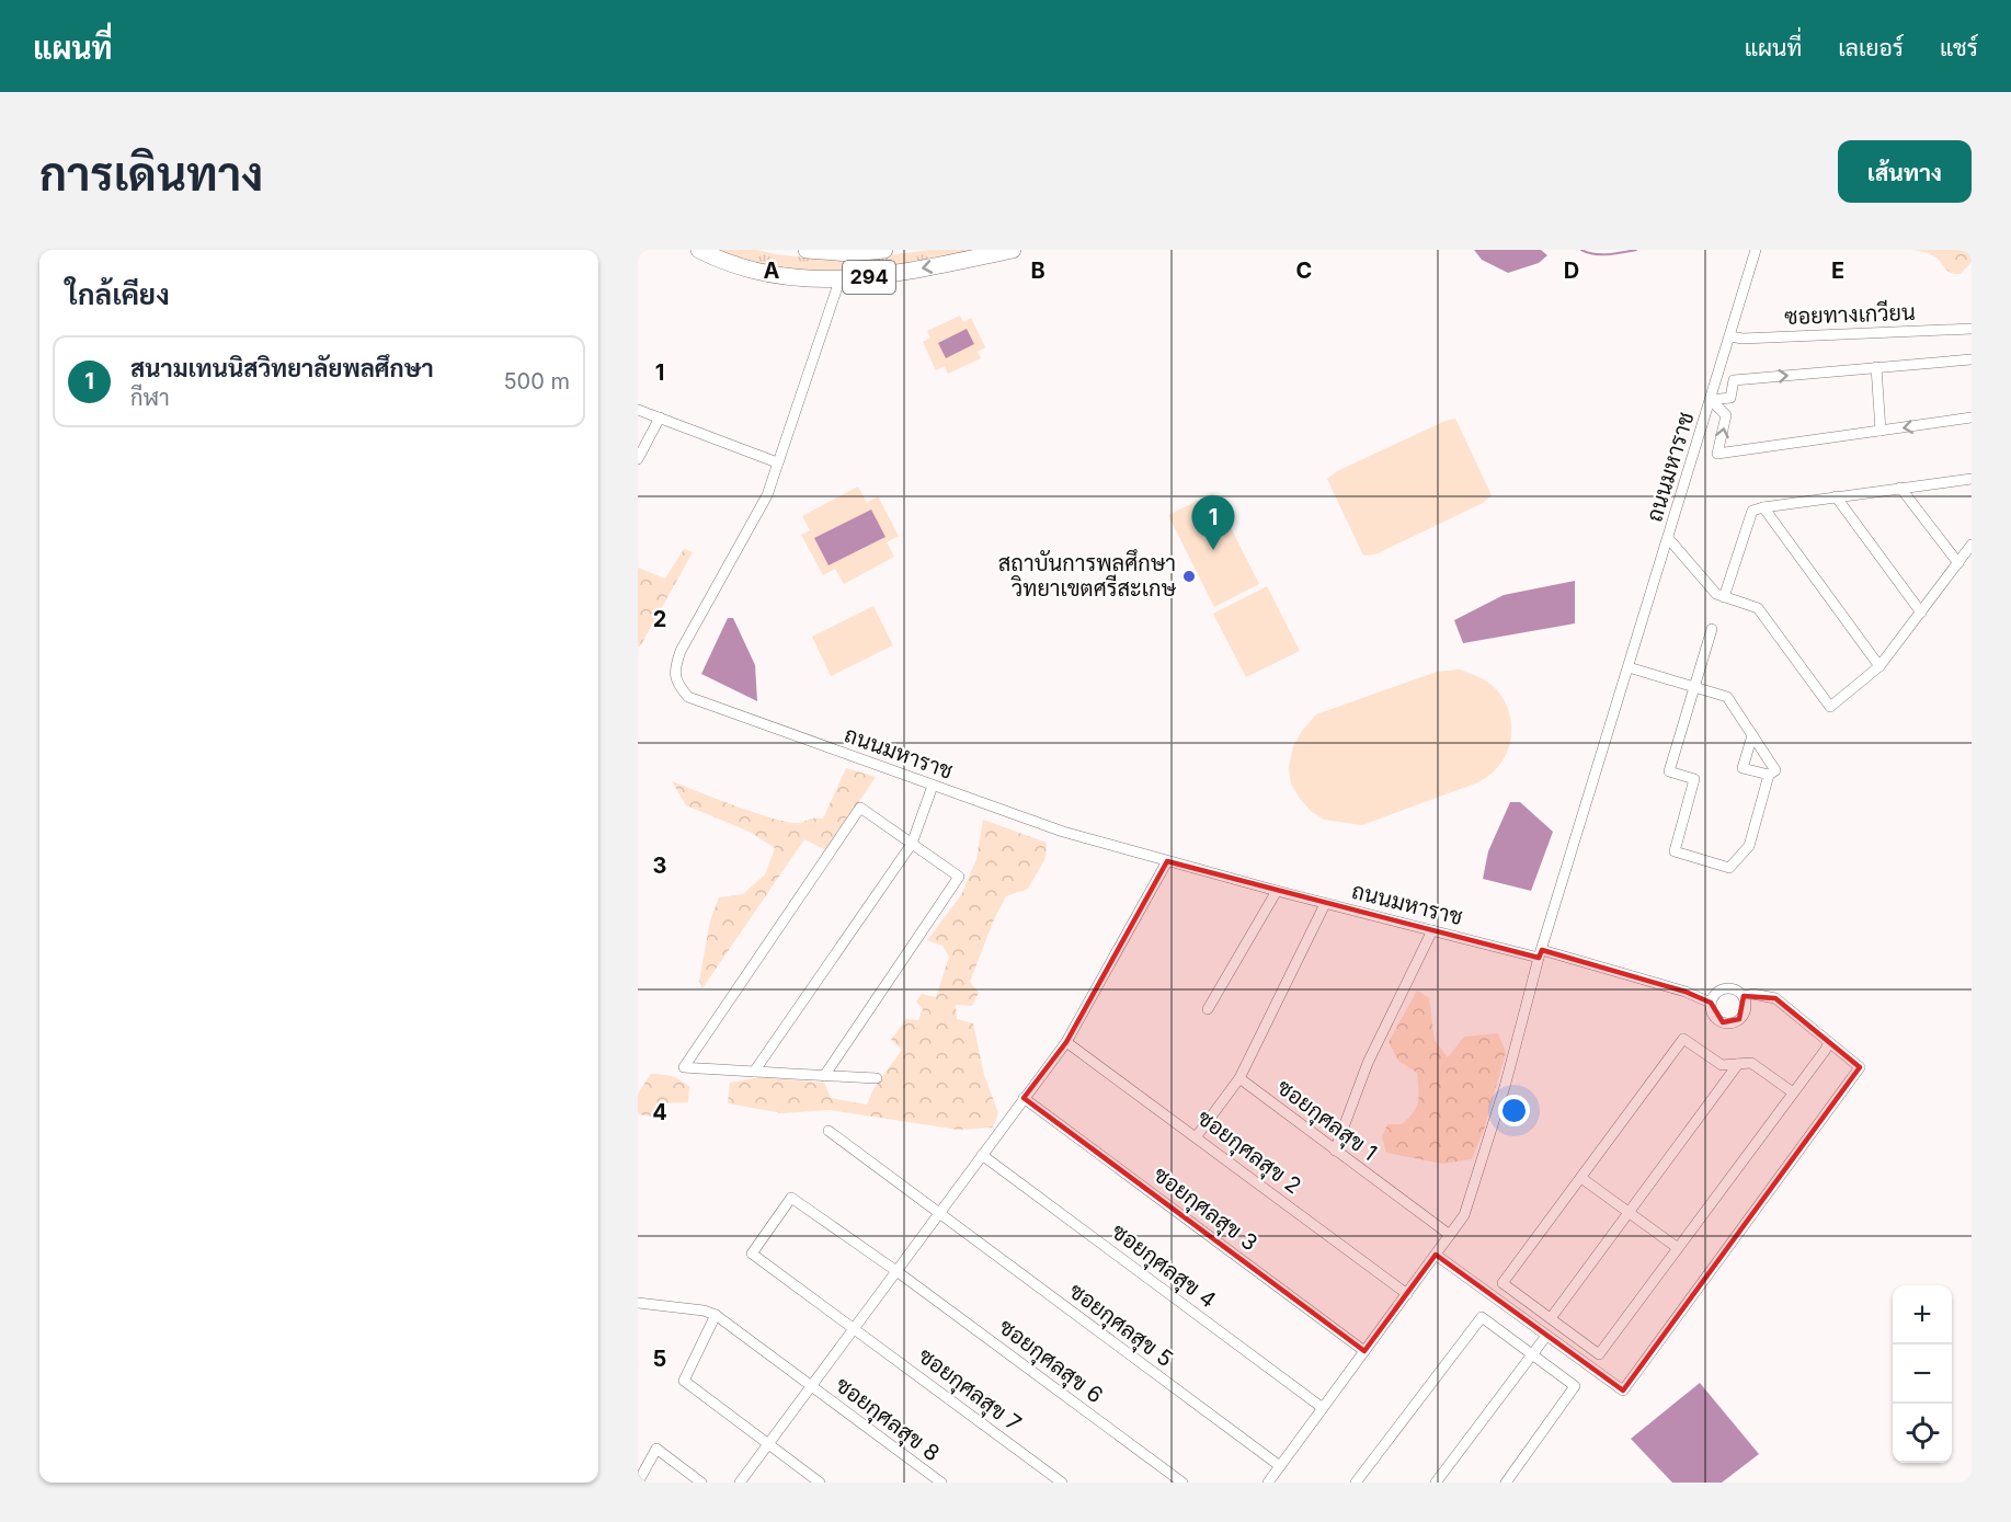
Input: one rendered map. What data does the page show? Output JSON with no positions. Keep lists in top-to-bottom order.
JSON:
{
  "streets": {
    "main road": ["294"],
    "street": [
      "ซอยทางเกวียน",
      "ถนนมหาราช",
      "ซอยกุศลสุข 1",
      "ซอยกุศลสุข 2",
      "ซอยกุศลสุข 3",
      "ซอยกุศลสุข 4",
      "ซอยกุศลสุข 5",
      "ซอยกุศลสุข 6",
      "ซอยกุศลสุข 7",
      "ซอยกุศลสุข 8"
    ]
  },
  "crossings": [
    ["294", "ถนนมหาราช"],
    ["ซอยทางเกวียน", "ถนนมหาราช"],
    ["ถนนมหาราช", "ซอยกุศลสุข 1"],
    ["ถนนมหาราช", "ซอยกุศลสุข 2"],
    ["ถนนมหาราช", "ซอยกุศลสุข 3"],
    ["ถนนมหาราช", "ซอยกุศลสุข 4"],
    ["ถนนมหาราช", "ซอยกุศลสุข 5"],
    ["ซอยกุศลสุข 6", "ซอยกุศลสุข 7"]
  ],
  "places": ["สถาบันการพลศึกษา วิทยาเขตศรีสะเกษ"],
  "page": {
    "header": "แผนที่",
    "nav": ["แผนที่", "เลเยอร์", "แชร์"],
    "buttons": "เส้นทาง",
    "title": "การเดินทาง",
    "heading": "ใกล้เคียง",
    "list": [
      {
        "mark": "1",
        "name": "สนามเทนนิสวิทยาลัยพลศึกษา",
        "note": "กีฬา",
        "value": "500 m"
      }
    ],
    "pins": "1",
    "map_buttons": ["+", "−"]
  },
  "grid": {
    "columns": [
      "A",
      "B",
      "C",
      "D",
      "E"
    ],
    "rows": [
      "1",
      "2",
      "3",
      "4",
      "5"
    ]
  }
}
